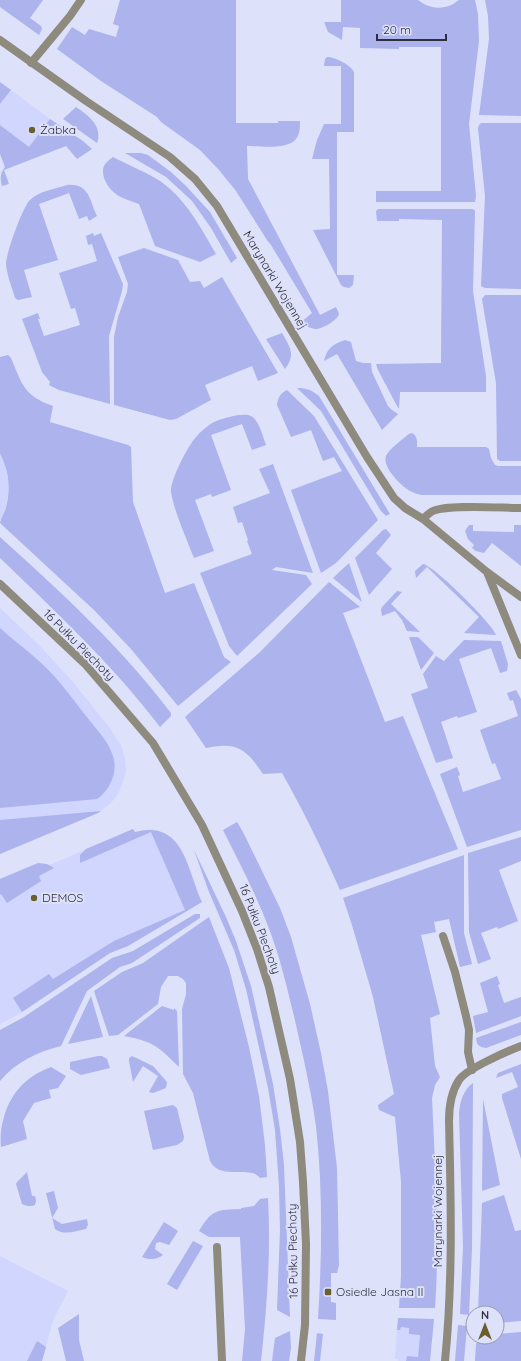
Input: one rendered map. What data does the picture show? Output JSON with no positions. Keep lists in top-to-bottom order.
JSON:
{
  "streets": {
    "street": ["Marynarki Wojennej", "16 Pułku Piechoty"]
  },
  "places": {
    "other": ["Żabka", "DEMOS"],
    "transit": ["Osiedle Jasna II"]
  },
  "scale_bar": "20 m",
  "north": "top"
}
